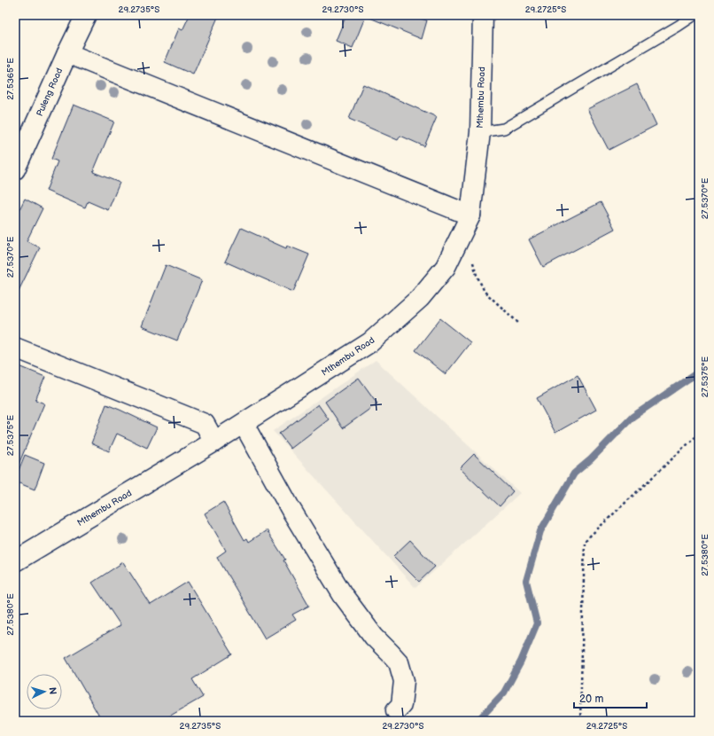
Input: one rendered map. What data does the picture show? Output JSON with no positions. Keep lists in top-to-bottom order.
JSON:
{
  "streets": {
    "street": ["Puleng Road", "Mthembu Road"]
  },
  "scale_bar": "20 m",
  "north": "right",
  "coordinates": [
    "29.2735°S",
    "29.2730°S",
    "29.2725°S",
    "27.5365°E",
    "27.5370°E",
    "27.5375°E",
    "27.5380°E"
  ]
}
